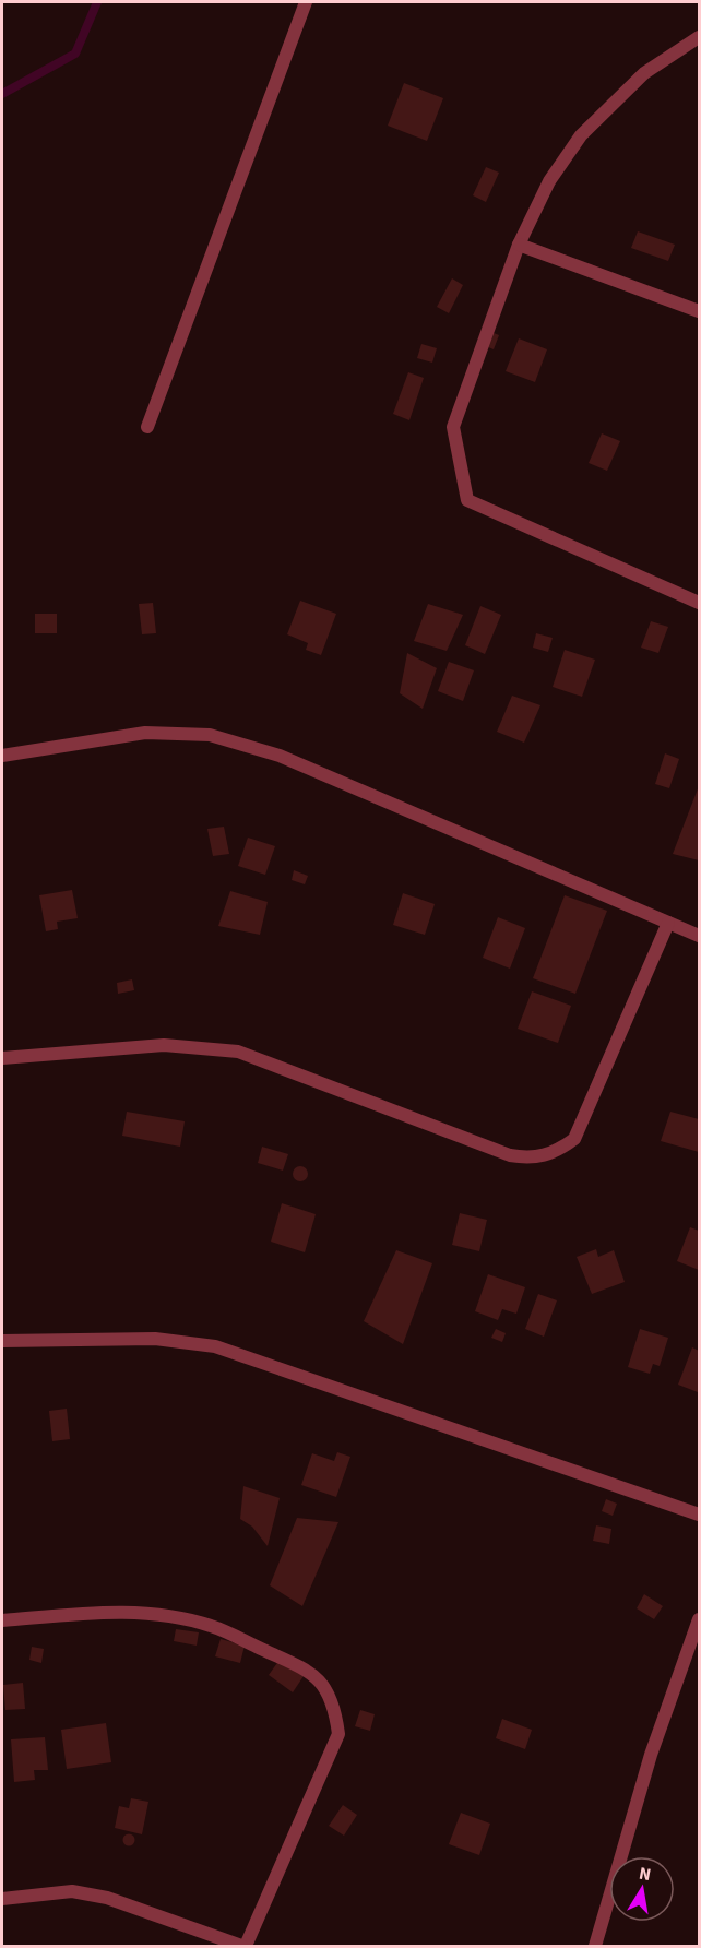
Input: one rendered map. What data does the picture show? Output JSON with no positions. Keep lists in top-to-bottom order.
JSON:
{
  "north": "top"
}
